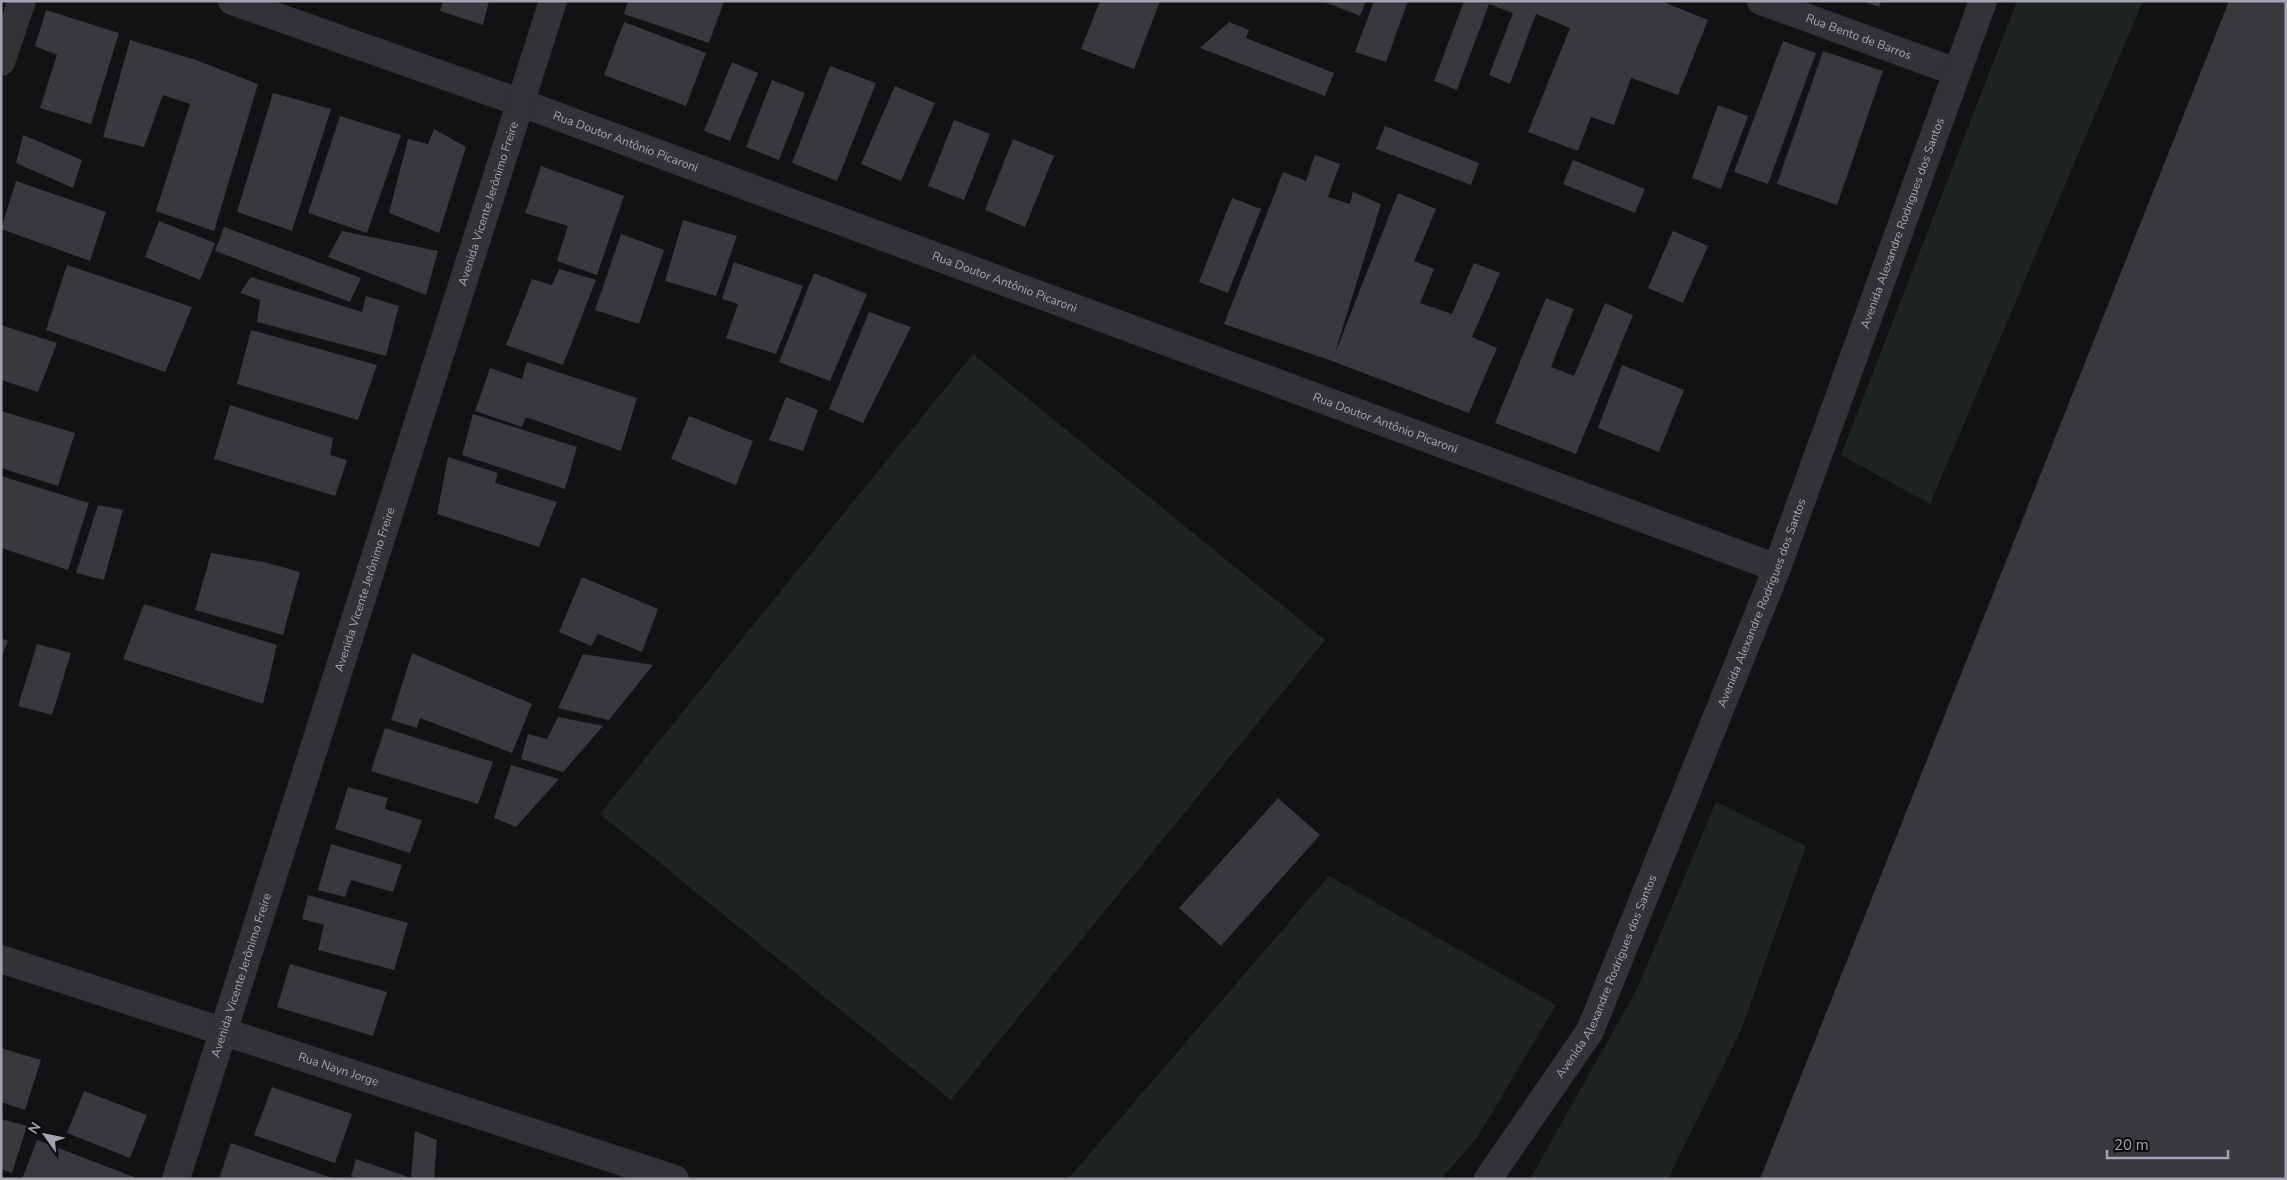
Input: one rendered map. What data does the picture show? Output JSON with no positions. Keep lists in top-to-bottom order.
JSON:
{
  "streets": {
    "street": [
      "Rua Bento de Barros",
      "Rua Doutor Antônio Picaroni",
      "Avenida Vicente Jerônimo Freire",
      "Avenida Alexandre Rodrigues dos Santos",
      "Rua Nayn Jorge"
    ]
  },
  "crossings": [
    ["Rua Bento de Barros", "Avenida Alexandre Rodrigues dos Santos"],
    ["Rua Doutor Antônio Picaroni", "Avenida Vicente Jerônimo Freire"],
    ["Rua Doutor Antônio Picaroni", "Avenida Alexandre Rodrigues dos Santos"],
    ["Avenida Vicente Jerônimo Freire", "Rua Nayn Jorge"]
  ],
  "scale_bar": "20 m",
  "north": "top left"
}
